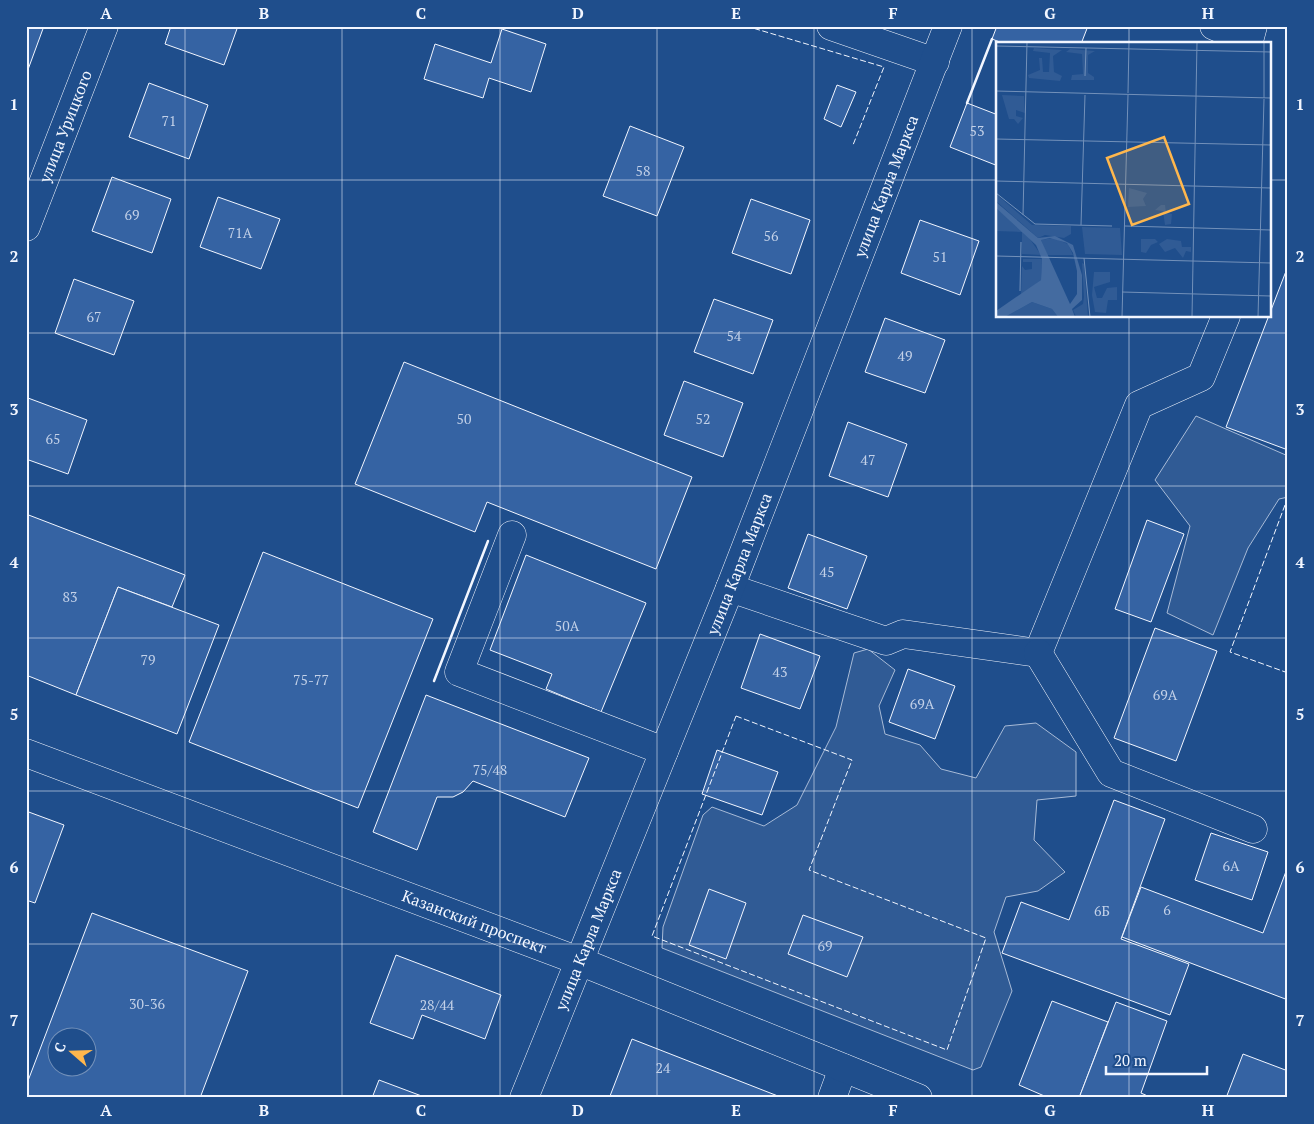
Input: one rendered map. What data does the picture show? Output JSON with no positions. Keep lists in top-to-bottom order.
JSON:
{
  "streets": {
    "street": ["улица Урицкого", "улица Карла Маркса", "Казанский проспект"]
  },
  "crossings": [
    ["улица Карла Маркса", "Казанский проспект"]
  ],
  "house_numbers": [
    "71",
    "53",
    "58",
    "69",
    "71А",
    "56",
    "51",
    "67",
    "54",
    "49",
    "50",
    "52",
    "65",
    "47",
    "45",
    "83",
    "50А",
    "79",
    "43",
    "75-77",
    "69А",
    "69А",
    "75/48",
    "6А",
    "6",
    "6Б",
    "69",
    "30-36",
    "28/44",
    "24"
  ],
  "scale_bar": "20 m",
  "north": "left",
  "grid": {
    "columns": [
      "A",
      "B",
      "C",
      "D",
      "E",
      "F",
      "G",
      "H"
    ],
    "rows": [
      "1",
      "2",
      "3",
      "4",
      "5",
      "6",
      "7"
    ]
  }
}
